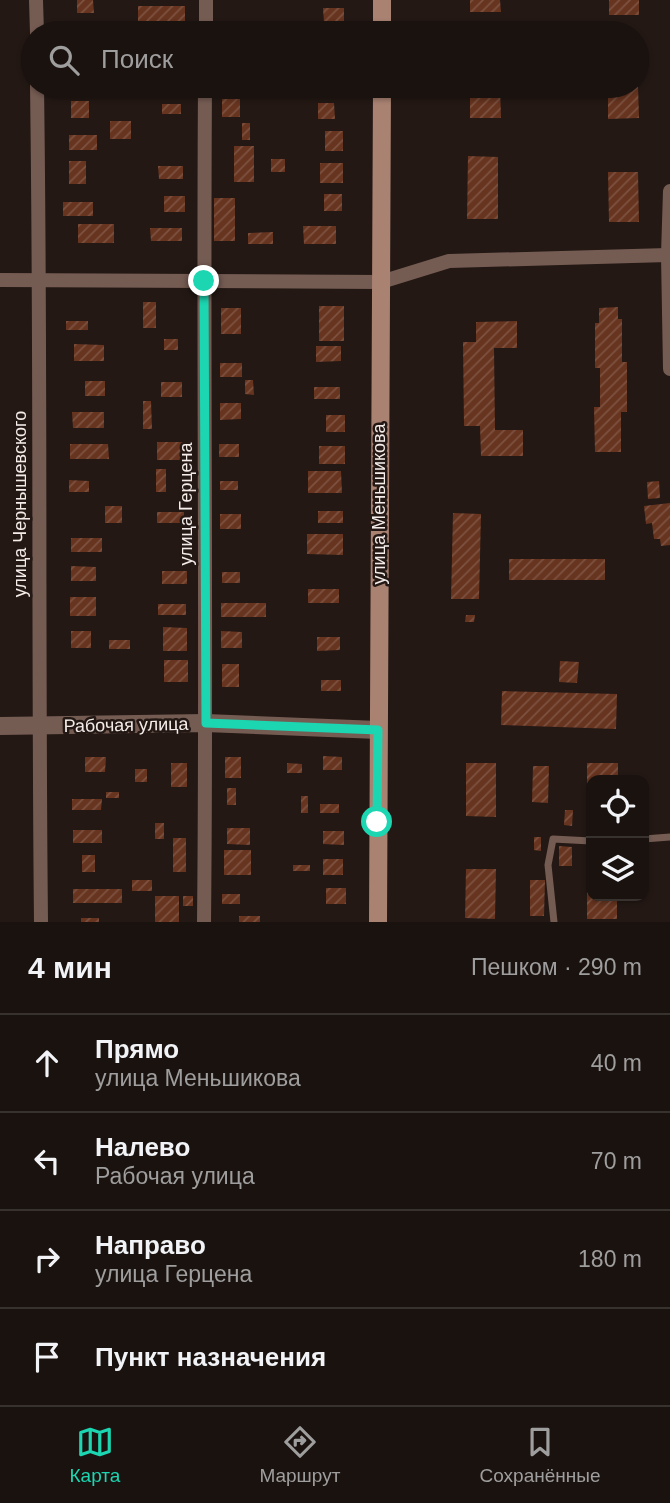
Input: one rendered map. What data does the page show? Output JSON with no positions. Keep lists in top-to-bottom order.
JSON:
{
  "streets": {
    "main road": ["улица Меньшикова"],
    "street": ["улица Чернышевского", "улица Герцена", "Рабочая улица"]
  },
  "crossings": [
    ["улица Чернышевского", "Рабочая улица"],
    ["улица Герцена", "Рабочая улица"],
    ["улица Меньшикова", "Рабочая улица"]
  ],
  "page": {
    "search": "Поиск",
    "heading": ["4 мин", "Пешком · 290 m"],
    "list": [
      ["Прямо", "улица Меньшикова", "40 m"],
      ["Налево", "Рабочая улица", "70 m"],
      ["Направо", "улица Герцена", "180 m"],
      "Пункт назначения"
    ],
    "nav": ["Карта", "Маршрут", "Сохранённые"]
  }
}
